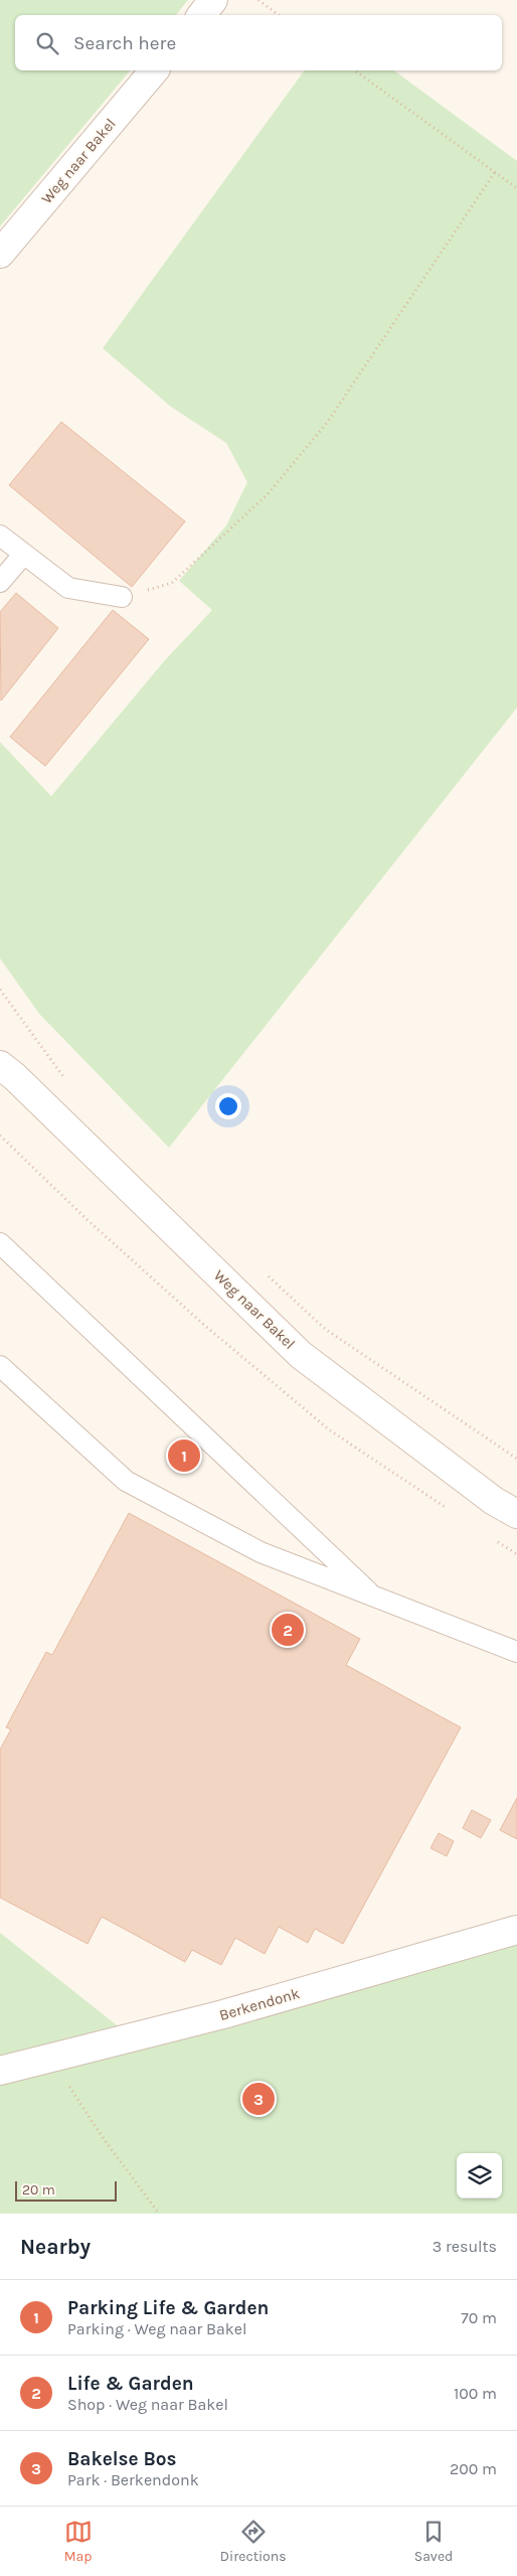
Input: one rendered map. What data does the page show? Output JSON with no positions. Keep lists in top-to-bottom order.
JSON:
{
  "streets": {
    "street": ["Weg naar Bakel", "Berkendonk"]
  },
  "scale_bar": "20 m",
  "page": {
    "search": "Search here",
    "pins": ["1", "2", "3"],
    "scale": "20 m",
    "heading": ["Nearby", "3 results"],
    "list": [
      {
        "mark": "1",
        "name": "Parking Life & Garden",
        "note": "Parking · Weg naar Bakel",
        "value": "70 m"
      },
      {
        "mark": "2",
        "name": "Life & Garden",
        "note": "Shop · Weg naar Bakel",
        "value": "100 m"
      },
      {
        "mark": "3",
        "name": "Bakelse Bos",
        "note": "Park · Berkendonk",
        "value": "200 m"
      }
    ],
    "nav": ["Map", "Directions", "Saved"]
  }
}
